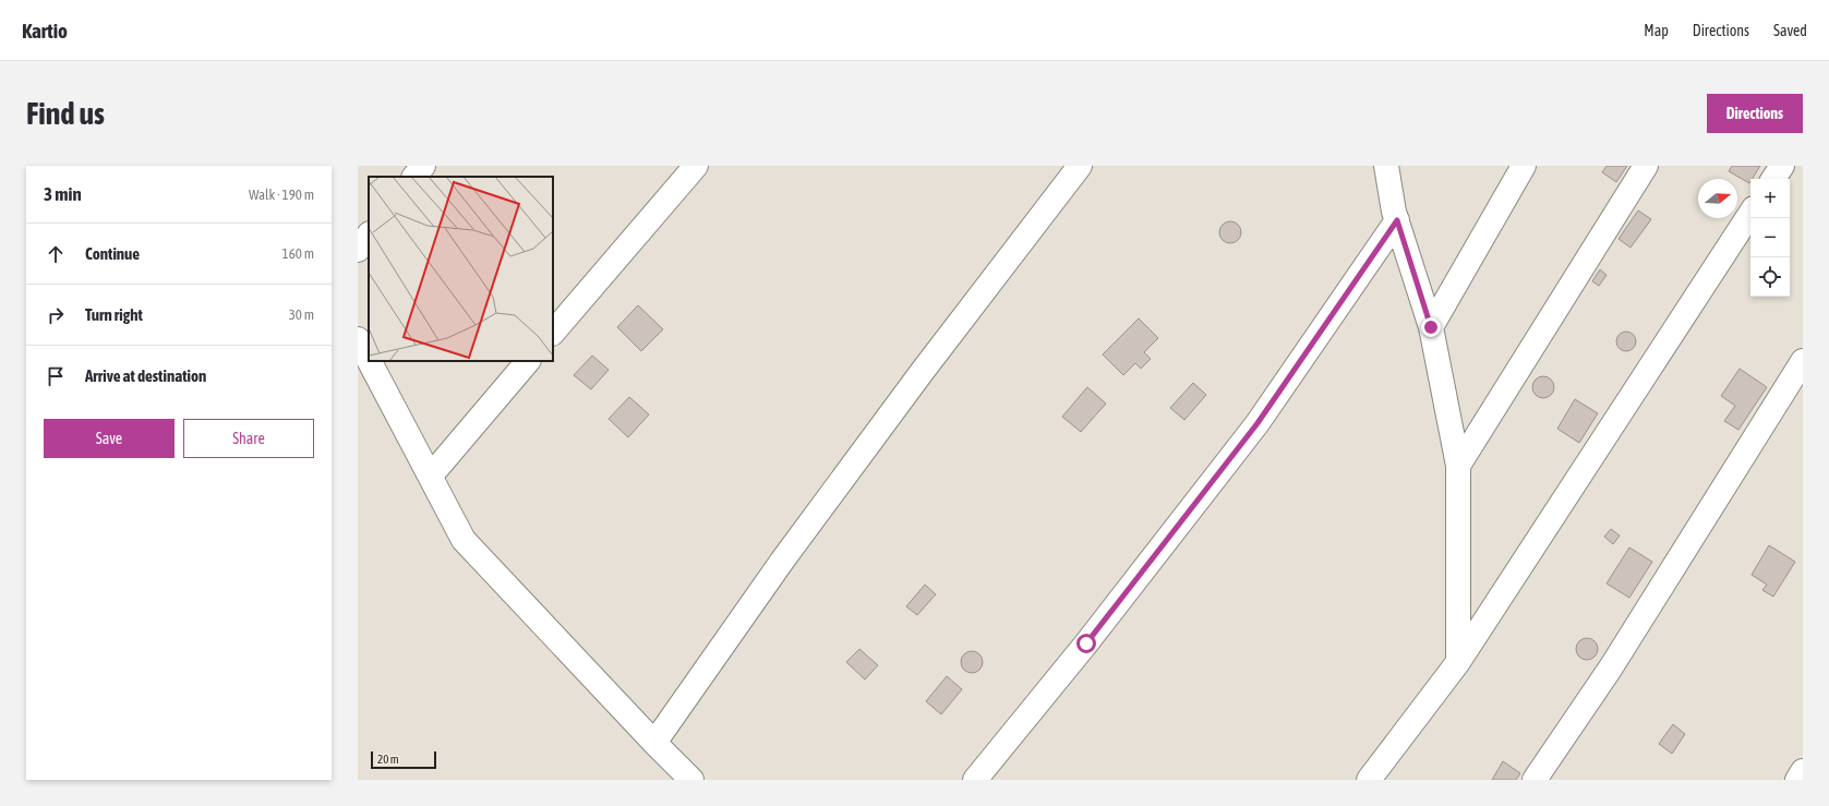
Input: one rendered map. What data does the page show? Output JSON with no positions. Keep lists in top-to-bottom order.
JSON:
{
  "scale_bar": "20 m",
  "north": "right",
  "page": {
    "header": "Kartio",
    "nav": ["Map", "Directions", "Saved"],
    "buttons": [
      "Directions",
      ["Save", "Share"]
    ],
    "title": "Find us",
    "heading": ["3 min", "Walk · 190 m"],
    "map_buttons": ["+", "−"],
    "list": [
      ["Continue", "160 m"],
      ["Turn right", "30 m"],
      "Arrive at destination"
    ],
    "scale": "20 m"
  }
}
